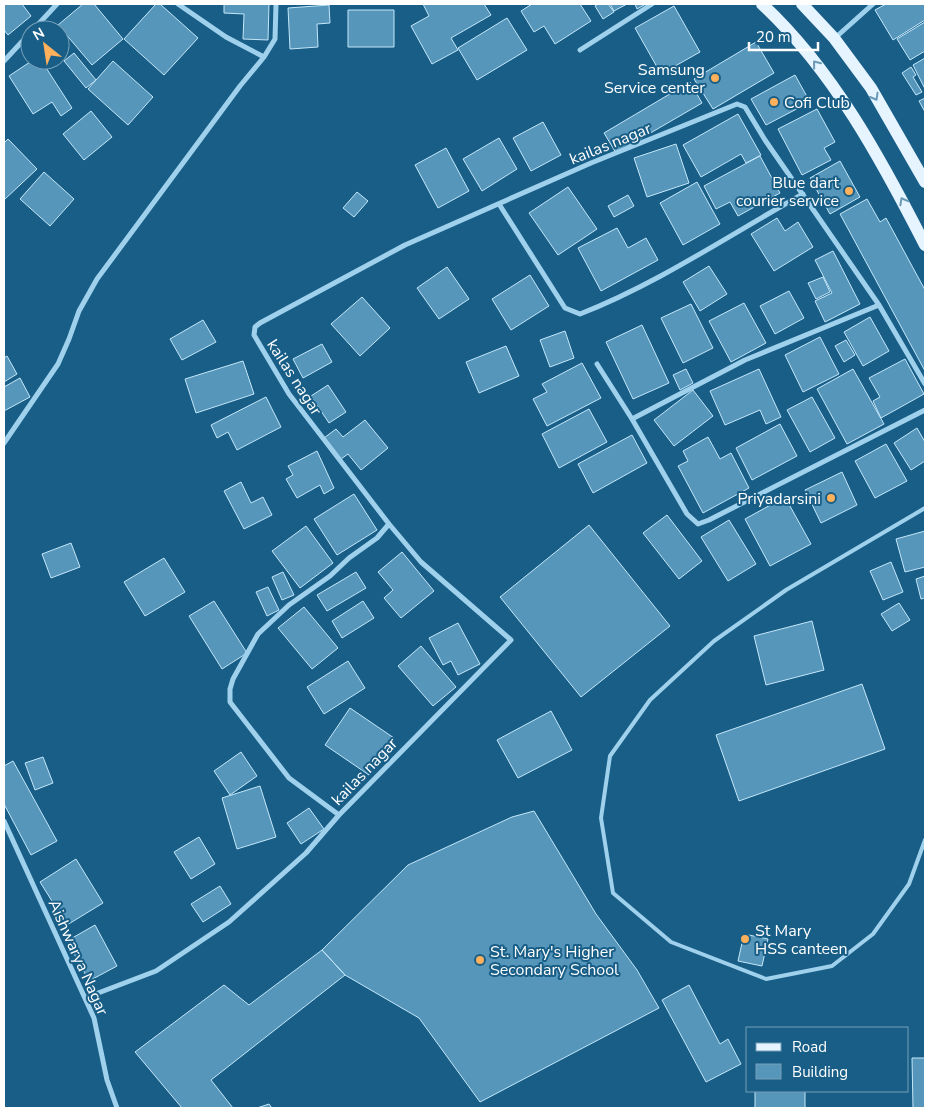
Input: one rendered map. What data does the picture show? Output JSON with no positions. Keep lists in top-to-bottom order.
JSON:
{
  "streets": {
    "street": ["kailas nagar", "Aishwarya Nagar"]
  },
  "crossings": [
    ["kailas nagar", "Aishwarya Nagar"]
  ],
  "places": [
    "Samsung Service center",
    "Cofi Club",
    "Blue dart courier service",
    "Priyadarsini",
    "St Mary HSS canteen",
    "St. Mary's Higher Secondary School"
  ],
  "legend": ["Road", "Building"],
  "scale_bar": "20 m",
  "north": "top left"
}
